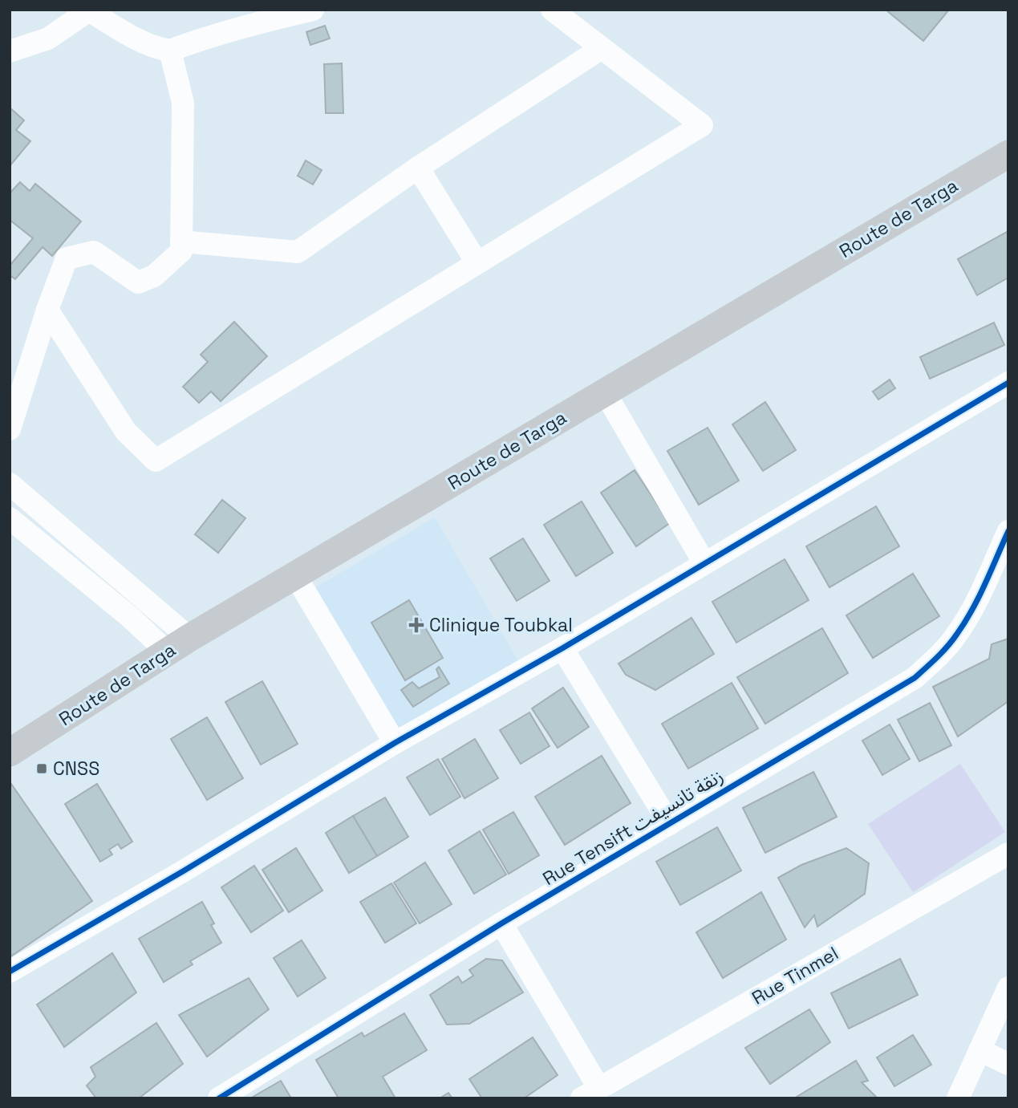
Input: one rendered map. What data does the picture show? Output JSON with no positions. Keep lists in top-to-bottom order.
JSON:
{
  "streets": {
    "main road": ["Route de Targa"],
    "street": ["Rue Tensift زنقة تانسيفت", "Rue Tinmel"]
  },
  "places": {
    "health": ["Clinique Toubkal"],
    "transit": ["CNSS"]
  }
}
